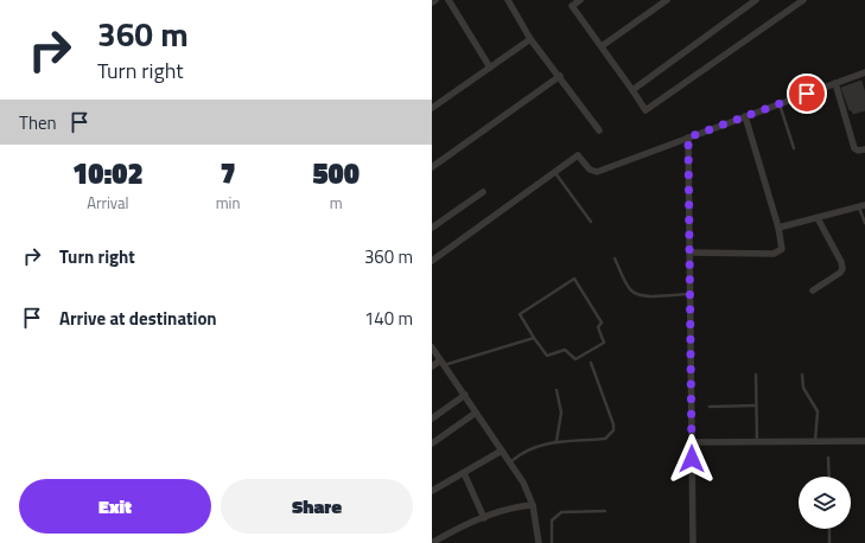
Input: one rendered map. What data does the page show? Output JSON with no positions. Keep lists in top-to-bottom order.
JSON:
{
  "page": {
    "turn": ["360 m", "Turn right"],
    "then": "Then",
    "eta": [
      "10:02",
      "Arrival",
      "7",
      "min",
      "500",
      "m"
    ],
    "list": [
      {
        "name": "Turn right",
        "value": "360 m"
      },
      {
        "name": "Arrive at destination",
        "value": "140 m"
      }
    ],
    "buttons": ["Exit", "Share"]
  }
}
